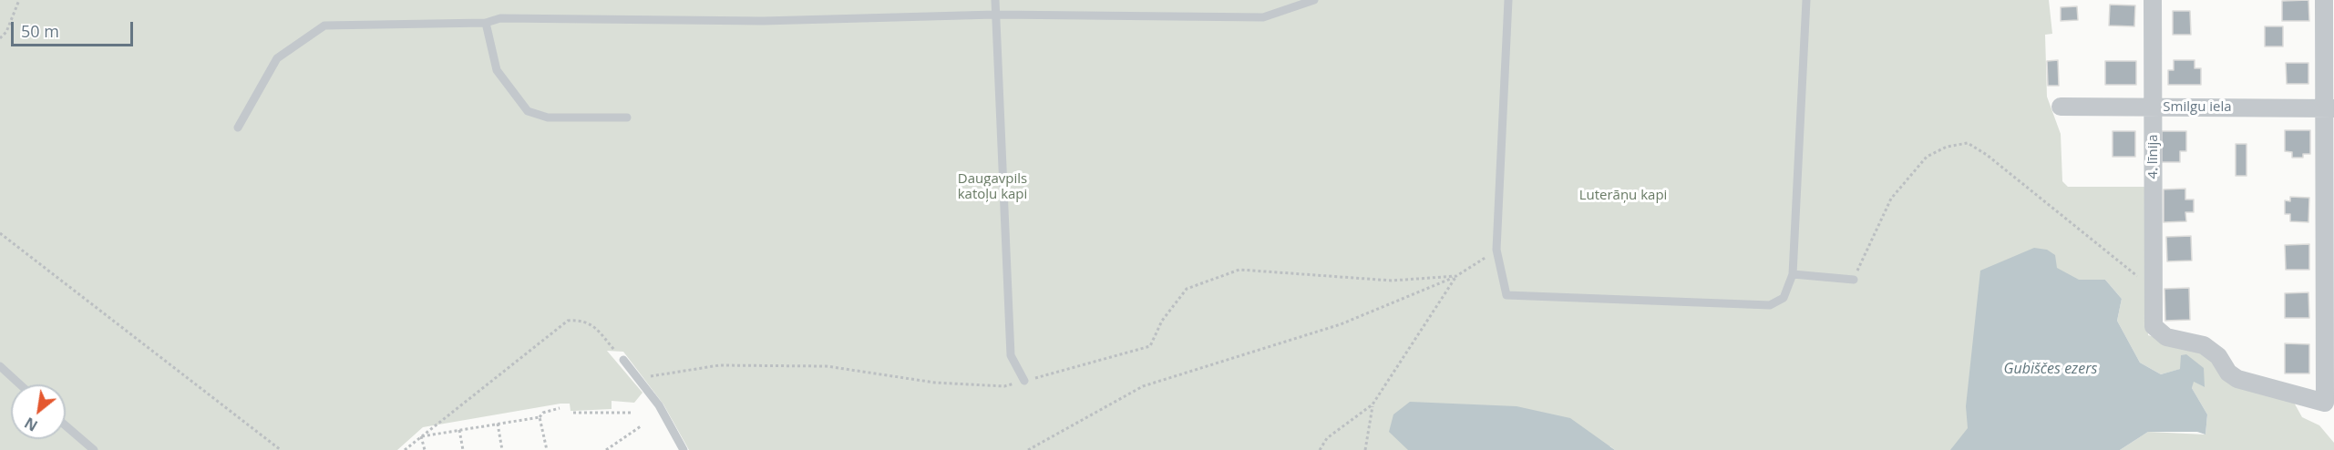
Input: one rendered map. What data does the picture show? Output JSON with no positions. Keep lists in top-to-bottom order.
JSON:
{
  "streets": {
    "street": ["Smilgu iela", "4. līnija"]
  },
  "crossings": [
    ["Smilgu iela", "4. līnija"]
  ],
  "water": ["Gubiščes ezers"],
  "parks": ["Daugavpils katoļu kapi", "Luterāņu kapi"],
  "scale_bar": "50 m",
  "north": "bottom left"
}
